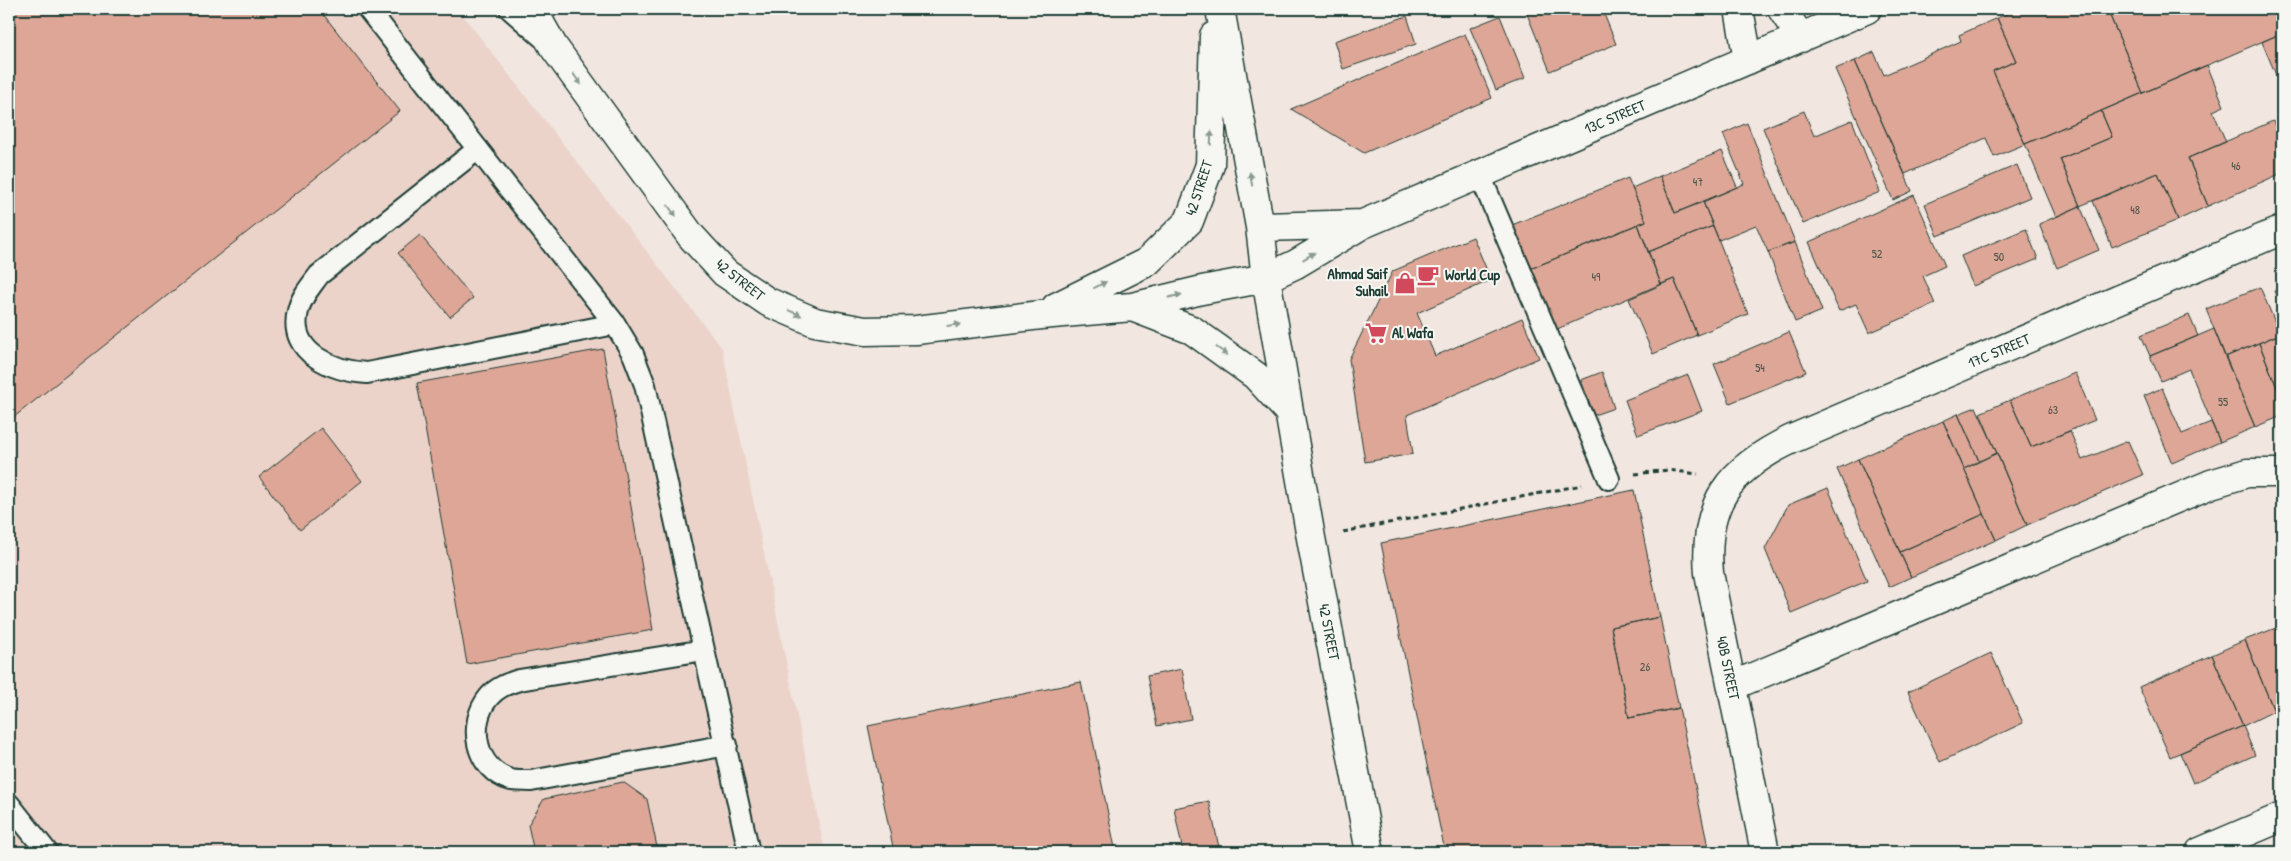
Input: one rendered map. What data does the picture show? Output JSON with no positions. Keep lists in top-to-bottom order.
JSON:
{
  "streets": {
    "street": [
      "13C STREET",
      "42 STREET",
      "17C STREET",
      "40B STREET"
    ]
  },
  "crossings": [
    ["13C STREET", "42 STREET"],
    ["17C STREET", "40B STREET"]
  ],
  "places": {
    "cafe": ["World Cup"],
    "shop": ["Ahmad Saif Suhail"],
    "supermarket": ["Al Wafa"]
  },
  "house_numbers": [
    "46",
    "47",
    "48",
    "52",
    "50",
    "49",
    "54",
    "55",
    "63",
    "26"
  ]
}
